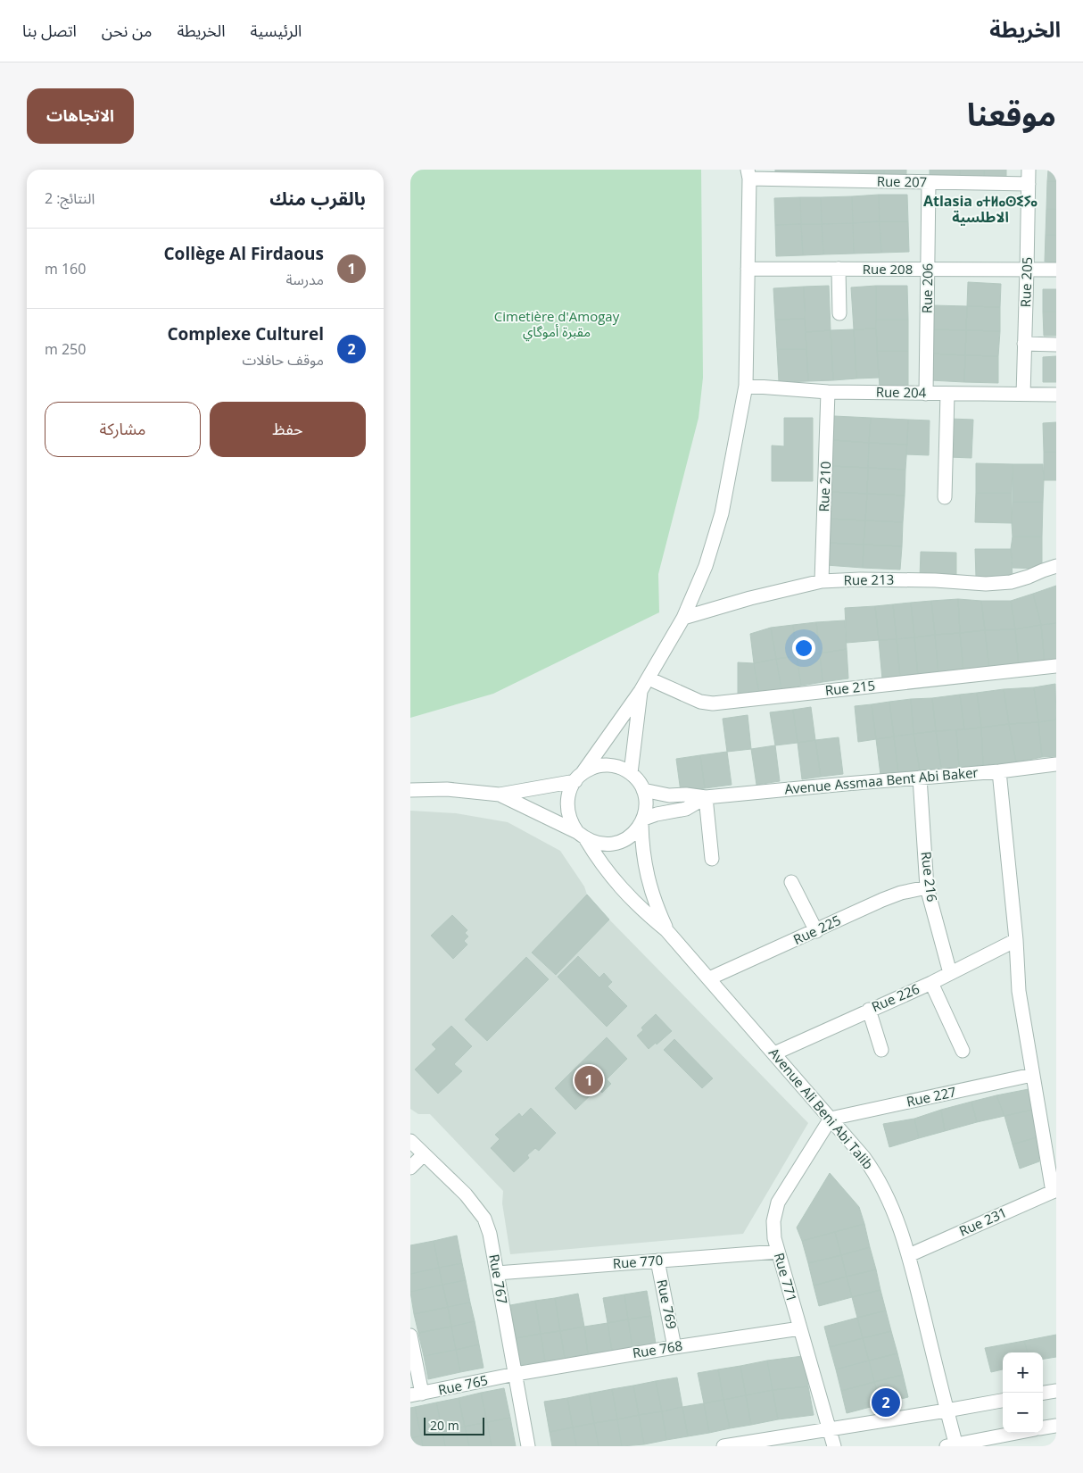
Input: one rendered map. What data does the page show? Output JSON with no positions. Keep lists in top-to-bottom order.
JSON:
{
  "streets": {
    "street": [
      "Rue 207",
      "Rue 208",
      "Rue 205",
      "Rue 206",
      "Rue 204",
      "Rue 210",
      "Rue 213",
      "Rue 215",
      "Avenue Assmaa Bent Abi Baker",
      "Rue 216",
      "Rue 225",
      "Rue 226",
      "Rue 227",
      "Avenue Ali Beni Abi Talib",
      "Rue 231",
      "Rue 770",
      "Rue 771",
      "Rue 767",
      "Rue 769",
      "Rue 768",
      "Rue 765"
    ]
  },
  "crossings": [
    ["Rue 207", "Rue 205"],
    ["Rue 207", "Rue 206"],
    ["Rue 208", "Rue 205"],
    ["Rue 208", "Rue 206"],
    ["Rue 205", "Rue 204"],
    ["Rue 206", "Rue 204"],
    ["Rue 204", "Rue 210"],
    ["Rue 210", "Rue 213"],
    ["Avenue Assmaa Bent Abi Baker", "Rue 216"],
    ["Avenue Assmaa Bent Abi Baker", "Avenue Ali Beni Abi Talib"],
    ["Rue 216", "Rue 225"],
    ["Rue 216", "Rue 226"],
    ["Rue 225", "Avenue Ali Beni Abi Talib"],
    ["Rue 226", "Avenue Ali Beni Abi Talib"],
    ["Rue 227", "Avenue Ali Beni Abi Talib"],
    ["Rue 227", "Rue 771"],
    ["Avenue Ali Beni Abi Talib", "Rue 231"],
    ["Avenue Ali Beni Abi Talib", "Rue 771"],
    ["Rue 770", "Rue 771"],
    ["Rue 770", "Rue 767"],
    ["Rue 770", "Rue 769"],
    ["Rue 771", "Rue 768"],
    ["Rue 767", "Rue 768"],
    ["Rue 767", "Rue 765"],
    ["Rue 769", "Rue 768"],
    ["Rue 768", "Rue 765"]
  ],
  "districts": ["Atlasia ⴰⵜⵍⴰⵙⵉⵢⴰ الاطلسية"],
  "parks": ["Cimetière d'Amogay مقبرة أموگاي"],
  "scale_bar": "20 m",
  "page": {
    "header": "الخريطة",
    "nav": [
      "الرئيسية",
      "الخريطة",
      "من نحن",
      "اتصل بنا"
    ],
    "title": "موقعنا",
    "buttons": [
      "الاتجاهات",
      ["حفظ", "مشاركة"]
    ],
    "heading": ["بالقرب منك", "النتائج: 2"],
    "list": [
      {
        "mark": "1",
        "name": "Collège Al Firdaous",
        "note": "مدرسة",
        "value": "160 m"
      },
      {
        "mark": "2",
        "name": "Complexe Culturel",
        "note": "موقف حافلات",
        "value": "250 m"
      }
    ],
    "pins": ["1", "2"],
    "map_buttons": ["+", "−"],
    "scale": "20 m"
  }
}
